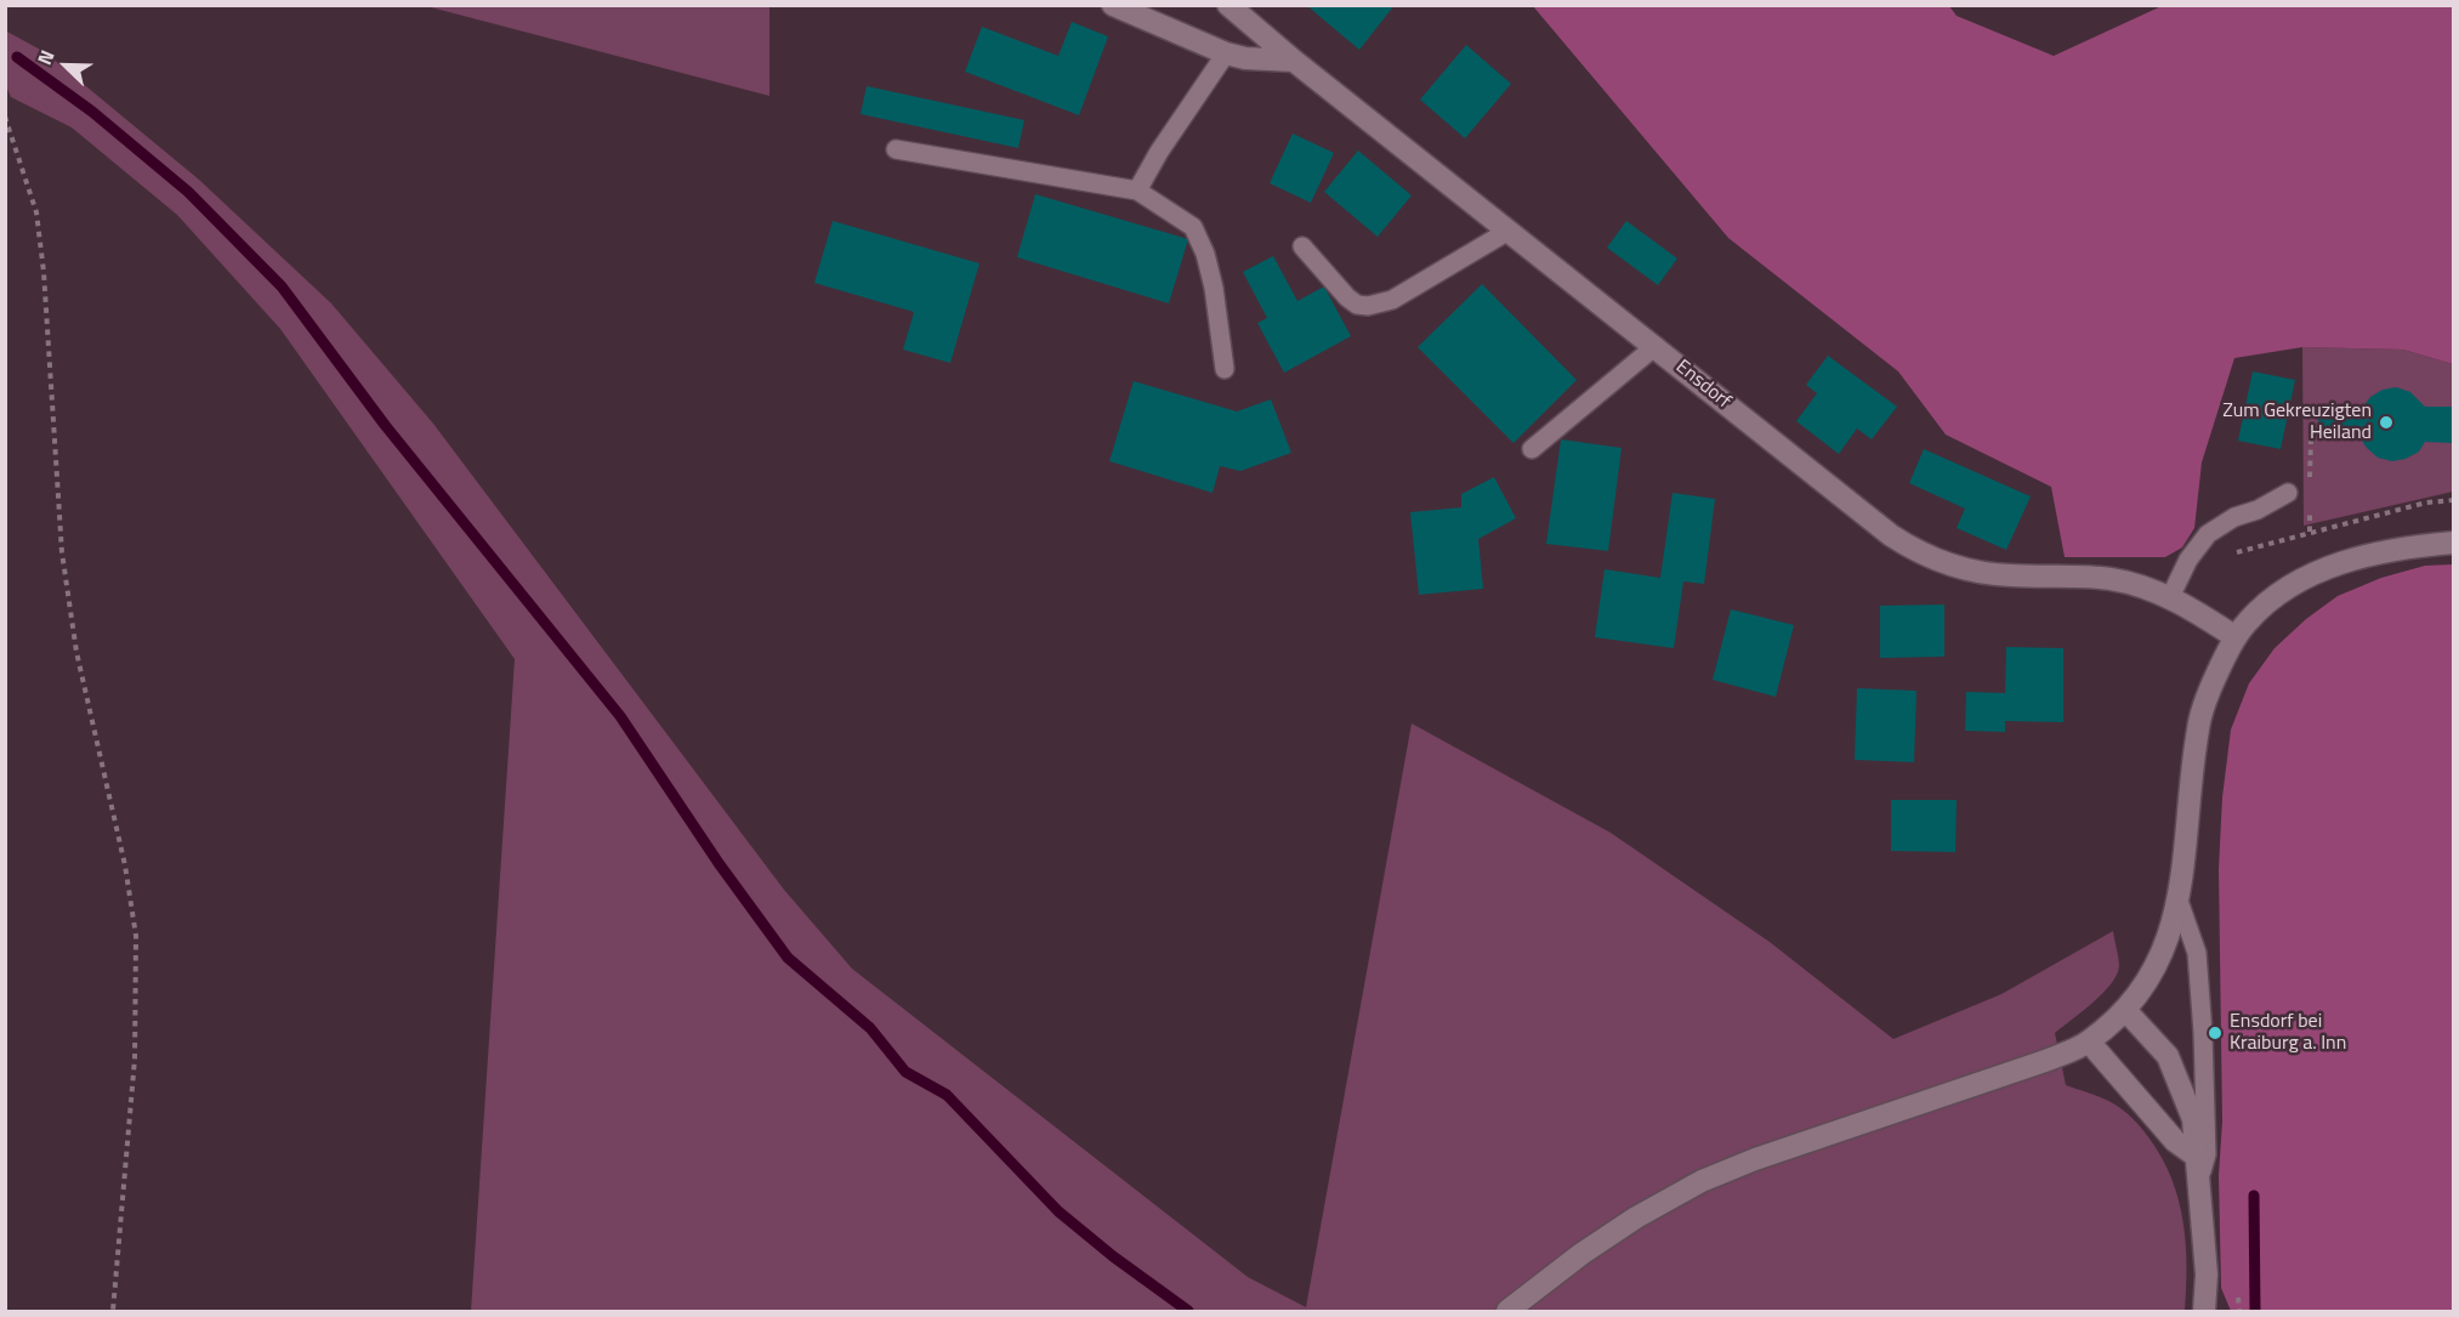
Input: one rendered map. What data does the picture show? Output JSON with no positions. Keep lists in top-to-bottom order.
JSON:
{
  "streets": {
    "street": ["Ensdorf"]
  },
  "places": ["Zum Gekreuzigten Heiland", "Ensdorf bei Kraiburg a. Inn"],
  "north": "top left"
}
